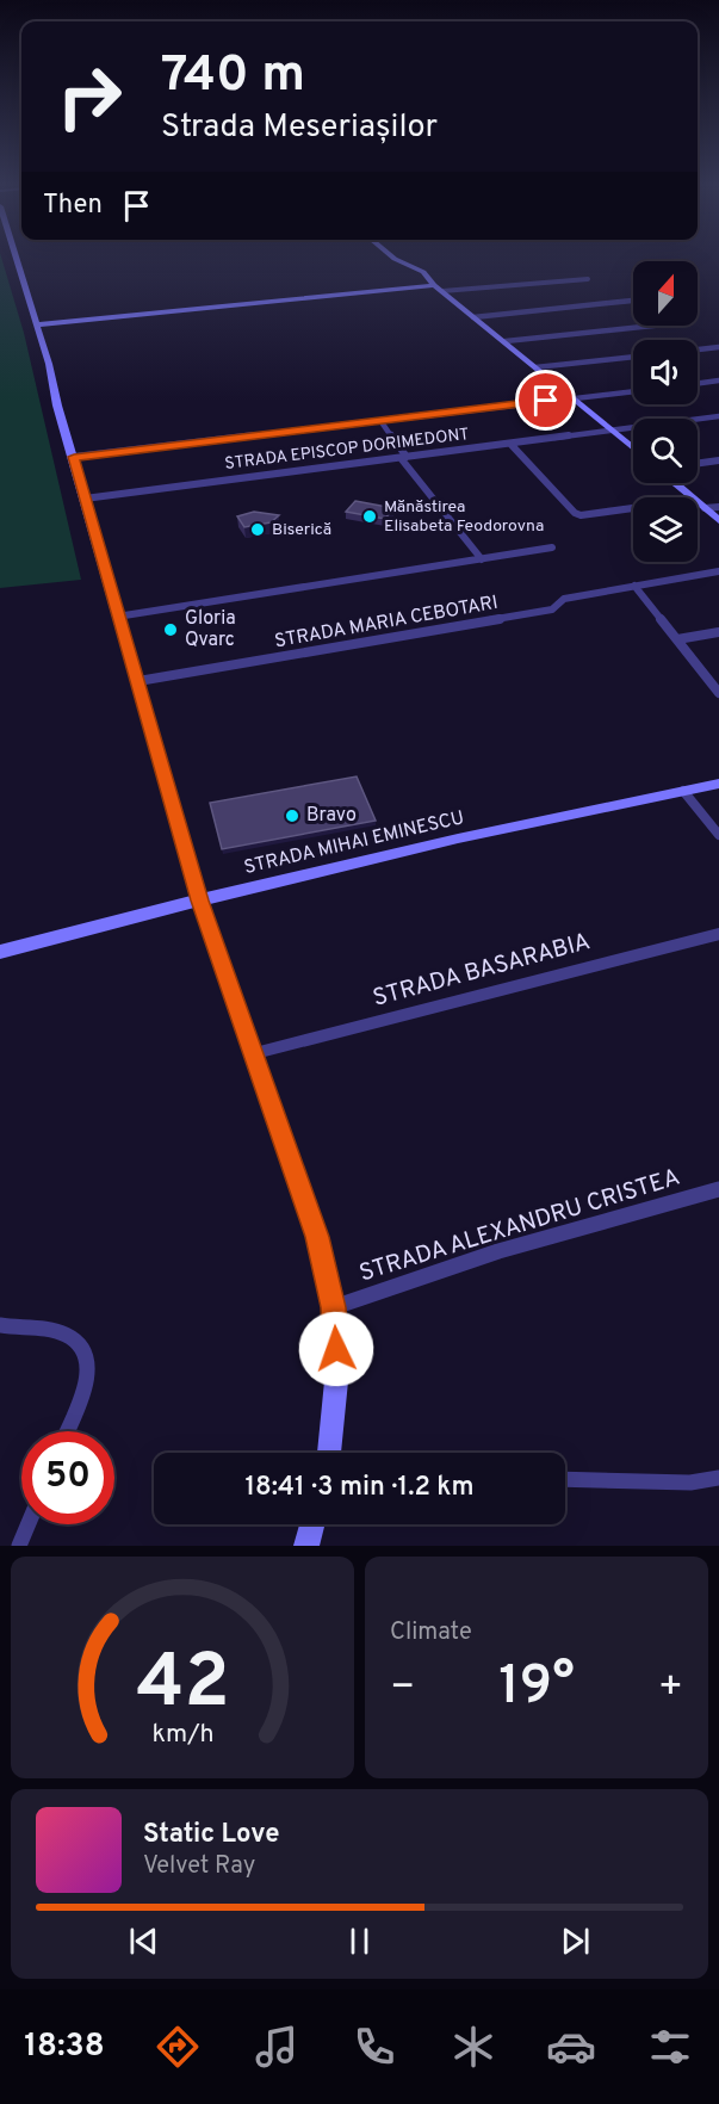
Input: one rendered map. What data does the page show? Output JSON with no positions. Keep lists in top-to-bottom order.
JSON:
{
  "streets": {
    "main road": ["STRADA MIHAI EMINESCU"],
    "street": [
      "STRADA EPISCOP DORIMEDONT",
      "STRADA MARIA CEBOTARI",
      "STRADA BASARABIA",
      "STRADA ALEXANDRU CRISTEA"
    ]
  },
  "places": [
    "Mănăstirea Elisabeta Feodorovna",
    "Biserică",
    "Gloria Qvarc",
    "Bravo"
  ],
  "north": "top",
  "page": {
    "turn": ["740 m", "Strada Meseriașilor"],
    "then": "Then",
    "limit": "50",
    "trip": "18:41 · 3 min · 1.2 km",
    "tile": "Climate",
    "heat": ["−", "19°", "+"],
    "song": ["Static Love", "Velvet Ray"],
    "tabs": "18:38",
    "gauge": ["42", "km/h"]
  }
}
